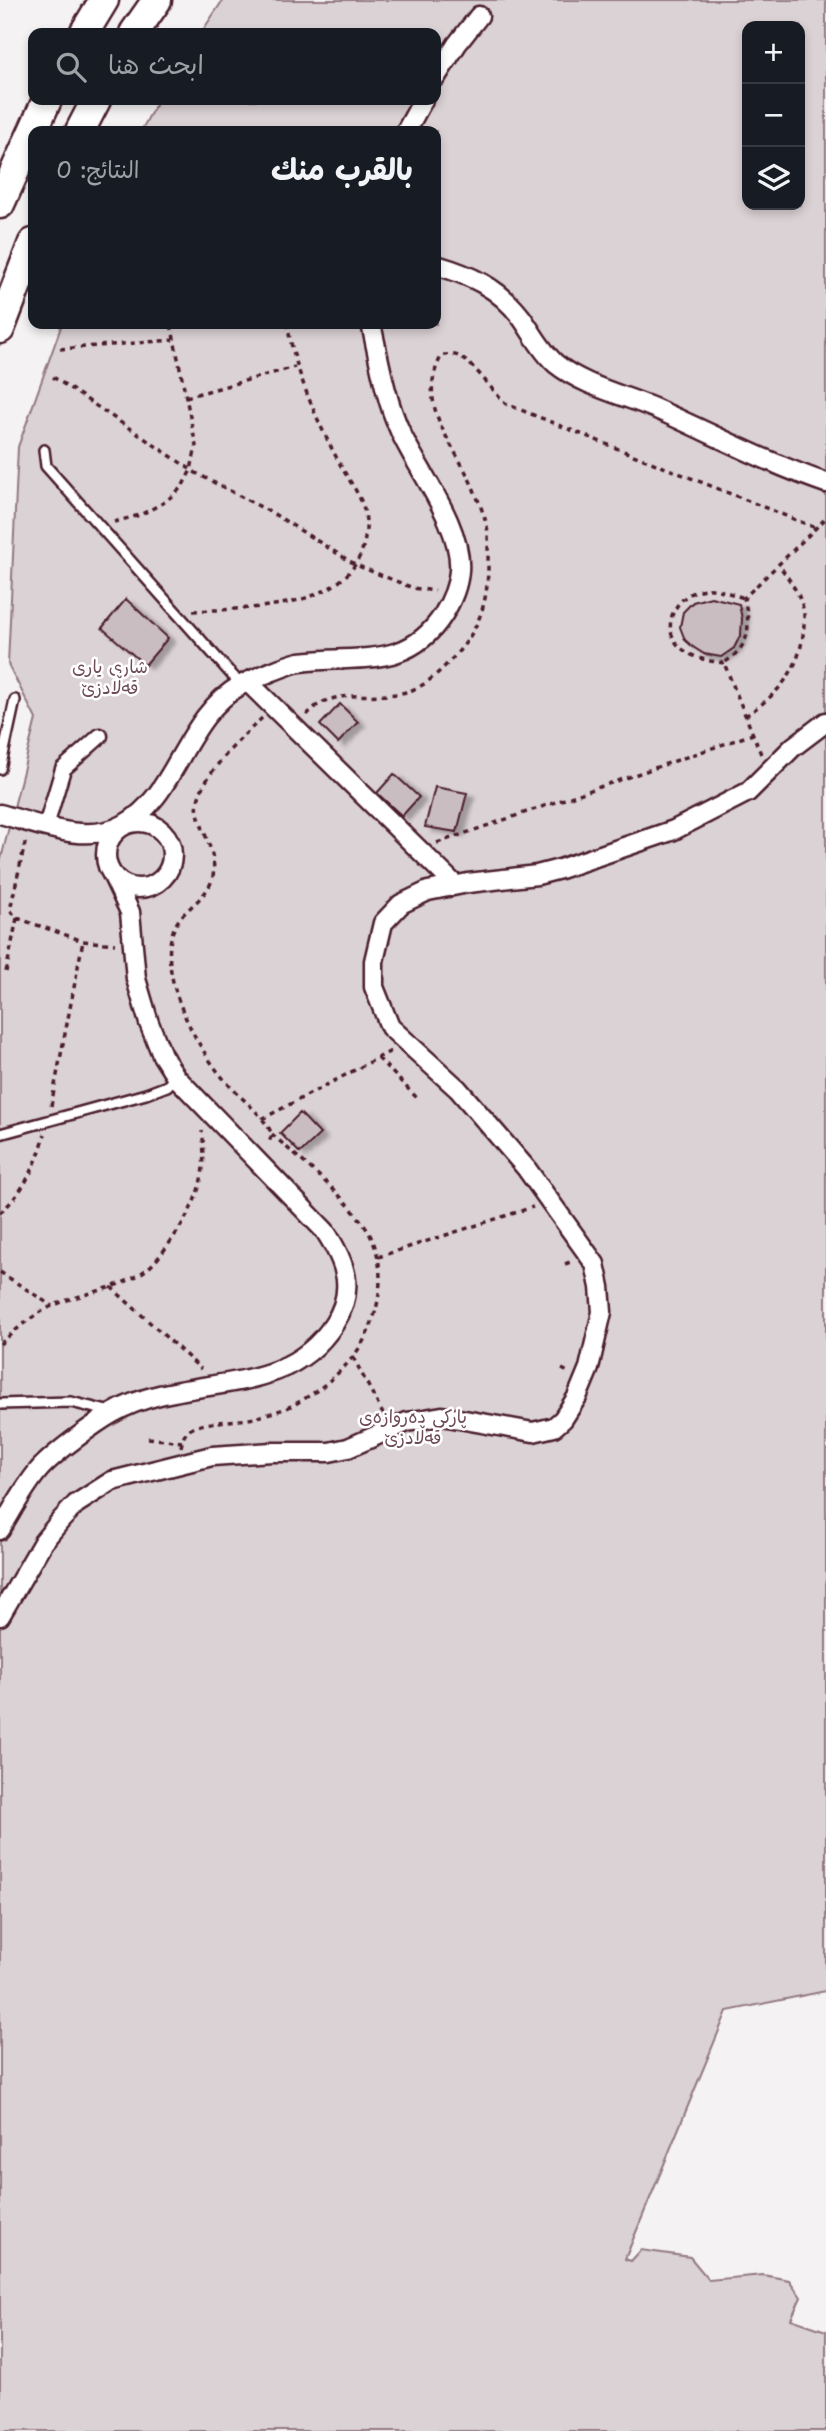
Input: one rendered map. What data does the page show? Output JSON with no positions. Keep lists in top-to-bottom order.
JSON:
{
  "parks": ["شاری یاری قەڵادزێ", "پارکی دەروازەی قەڵادزێ"],
  "page": {
    "map_buttons": ["+", "−"],
    "search": "ابحث هنا",
    "heading": ["بالقرب منك", "النتائج: 0"]
  }
}
